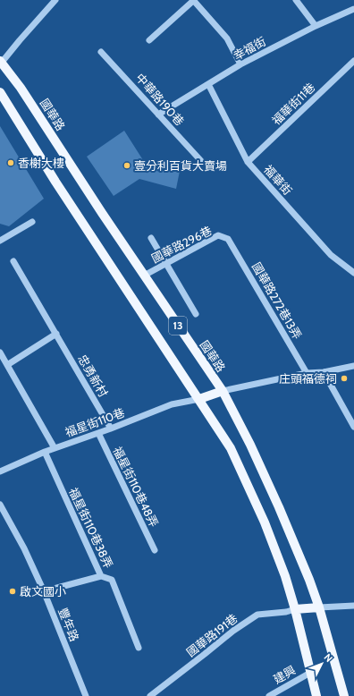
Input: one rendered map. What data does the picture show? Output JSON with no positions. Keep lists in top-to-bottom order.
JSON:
{
  "streets": {
    "main road": ["國華路", "13"],
    "street": [
      "幸福街",
      "中華路190巷",
      "福華街11巷",
      "福華街",
      "國華路296巷",
      "國華路272巷13弄",
      "忠勇新村",
      "福星街110巷",
      "福星街110巷48弄",
      "福星街110巷38弄",
      "豐年路",
      "國華路191巷",
      "建興"
    ]
  },
  "crossings": [
    ["幸福街", "中華路190巷"],
    ["幸福街", "福華街"],
    ["福華街11巷", "福華街"],
    ["國華路", "國華路296巷"],
    ["國華路296巷", "國華路272巷13弄"],
    ["13", "福星街110巷"],
    ["13", "國華路191巷"],
    ["13", "建興"],
    ["忠勇新村", "福星街110巷"],
    ["福星街110巷", "福星街110巷48弄"],
    ["福星街110巷", "福星街110巷38弄"]
  ],
  "places": [
    "香榭大樓",
    "壹分利百貨大賣場",
    "庄頭福德祠",
    "啟文國小"
  ],
  "north": "top right"
}
